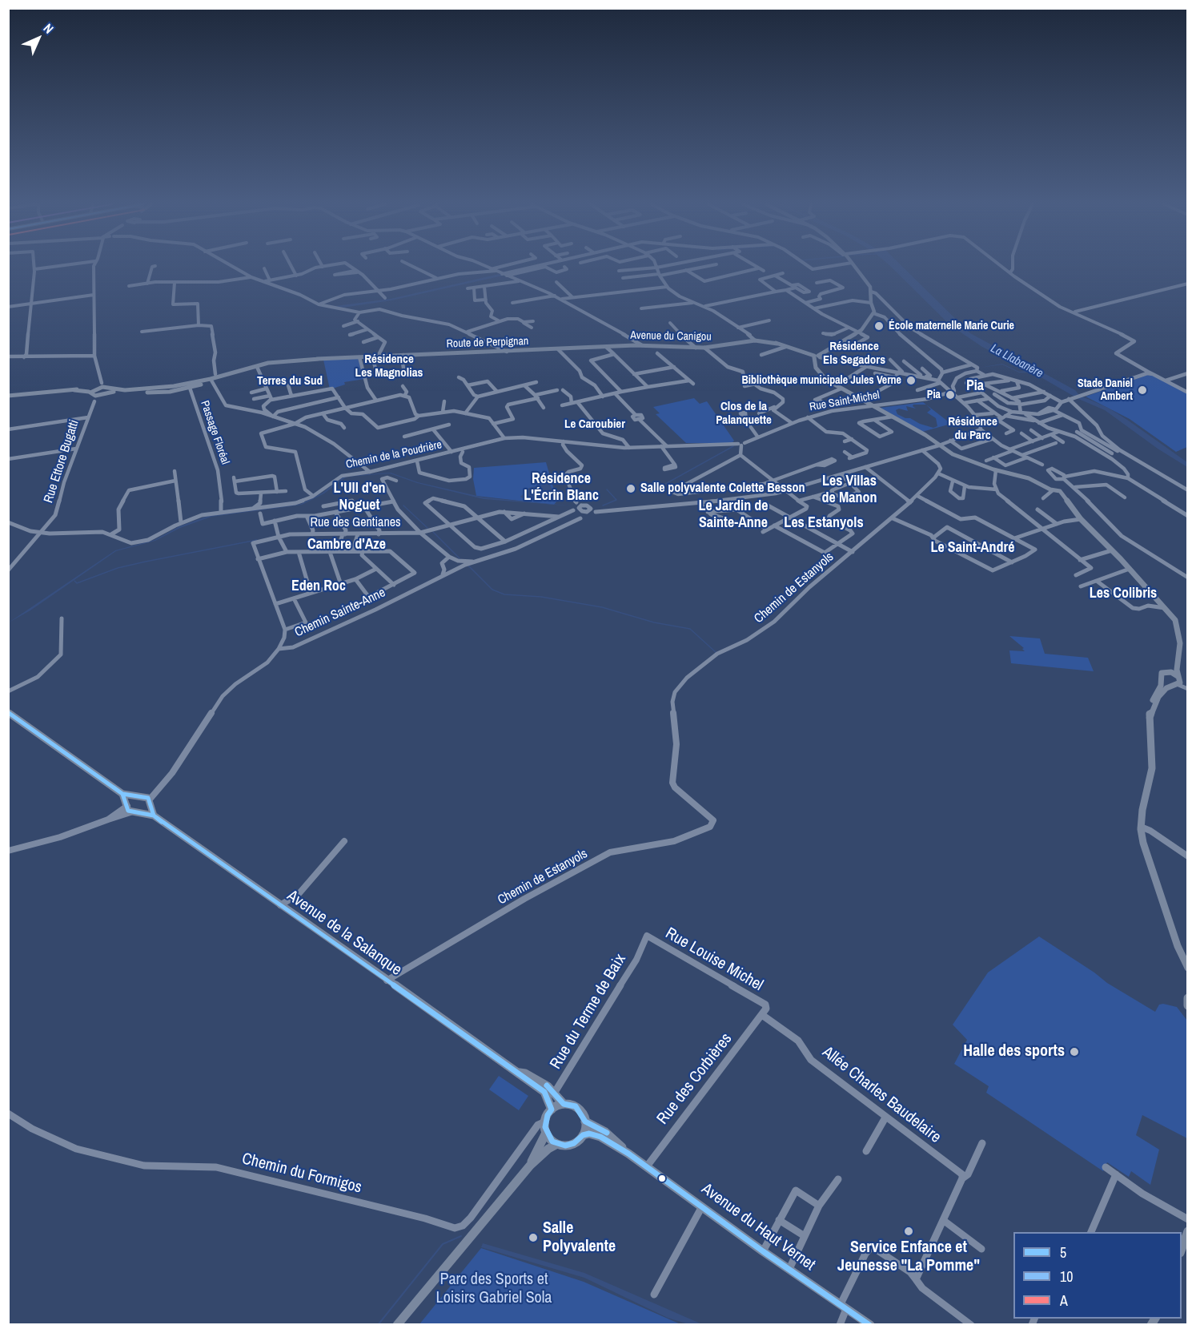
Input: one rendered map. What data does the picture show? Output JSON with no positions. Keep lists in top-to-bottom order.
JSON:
{
  "streets": {
    "main road": [
      "Avenue du Canigou",
      "Route de Perpignan",
      "Avenue de la Salanque",
      "Avenue du Haut Vernet"
    ],
    "street": [
      "Rue Saint-Michel",
      "Passage Floréal",
      "Chemin de la Poudrière",
      "Rue Ettore Bugatti",
      "Rue des Gentianes",
      "Chemin de Estanyols",
      "Chemin Sainte-Anne",
      "Rue Louise Michel",
      "Rue du Terme de Baix",
      "Rue des Corbières",
      "Allée Charles Baudelaire",
      "Chemin du Formigos"
    ]
  },
  "crossings": [
    ["Avenue du Canigou", "Route de Perpignan"],
    ["Route de Perpignan", "Passage Floréal"],
    ["Route de Perpignan", "Rue Ettore Bugatti"],
    ["Rue Saint-Michel", "Chemin de la Poudrière"],
    ["Passage Floréal", "Chemin de la Poudrière"],
    ["Chemin de la Poudrière", "Rue Ettore Bugatti"],
    ["Rue des Gentianes", "Chemin Sainte-Anne"],
    ["Chemin de Estanyols", "Avenue de la Salanque"],
    ["Avenue de la Salanque", "Rue du Terme de Baix"],
    ["Avenue de la Salanque", "Chemin du Formigos"],
    ["Avenue de la Salanque", "Avenue du Haut Vernet"],
    ["Rue Louise Michel", "Rue du Terme de Baix"],
    ["Rue Louise Michel", "Rue des Corbières"],
    ["Rue Louise Michel", "Allée Charles Baudelaire"],
    ["Rue des Corbières", "Allée Charles Baudelaire"],
    ["Rue des Corbières", "Avenue du Haut Vernet"],
    ["Chemin du Formigos", "Avenue du Haut Vernet"]
  ],
  "districts": [
    "Résidence Els Segadors",
    "Résidence Les Magnolias",
    "Terres du Sud",
    "Pia",
    "Clos de la Palanquette",
    "Résidence du Parc",
    "Le Caroubier",
    "Résidence L'Écrin Blanc",
    "Les Villas de Manon",
    "L'Ull d'en Noguet",
    "Le Jardin de Sainte-Anne",
    "Les Estanyols",
    "Cambre d'Aze",
    "Le Saint-André",
    "Eden Roc",
    "Les Colibris"
  ],
  "water": ["La Llabanère"],
  "parks": ["Parc des Sports et Loisirs Gabriel Sola"],
  "places": [
    "École maternelle Marie Curie",
    "Bibliothèque municipale Jules Verne",
    "Stade Daniel Ambert",
    "Pia",
    "Salle polyvalente Colette Besson",
    "Halle des sports",
    "Service Enfance et Jeunesse \"La Pomme\"",
    "Salle Polyvalente"
  ],
  "lines": ["transit line 5"],
  "legend": ["5", "10", "A"],
  "north": "top right"
}
